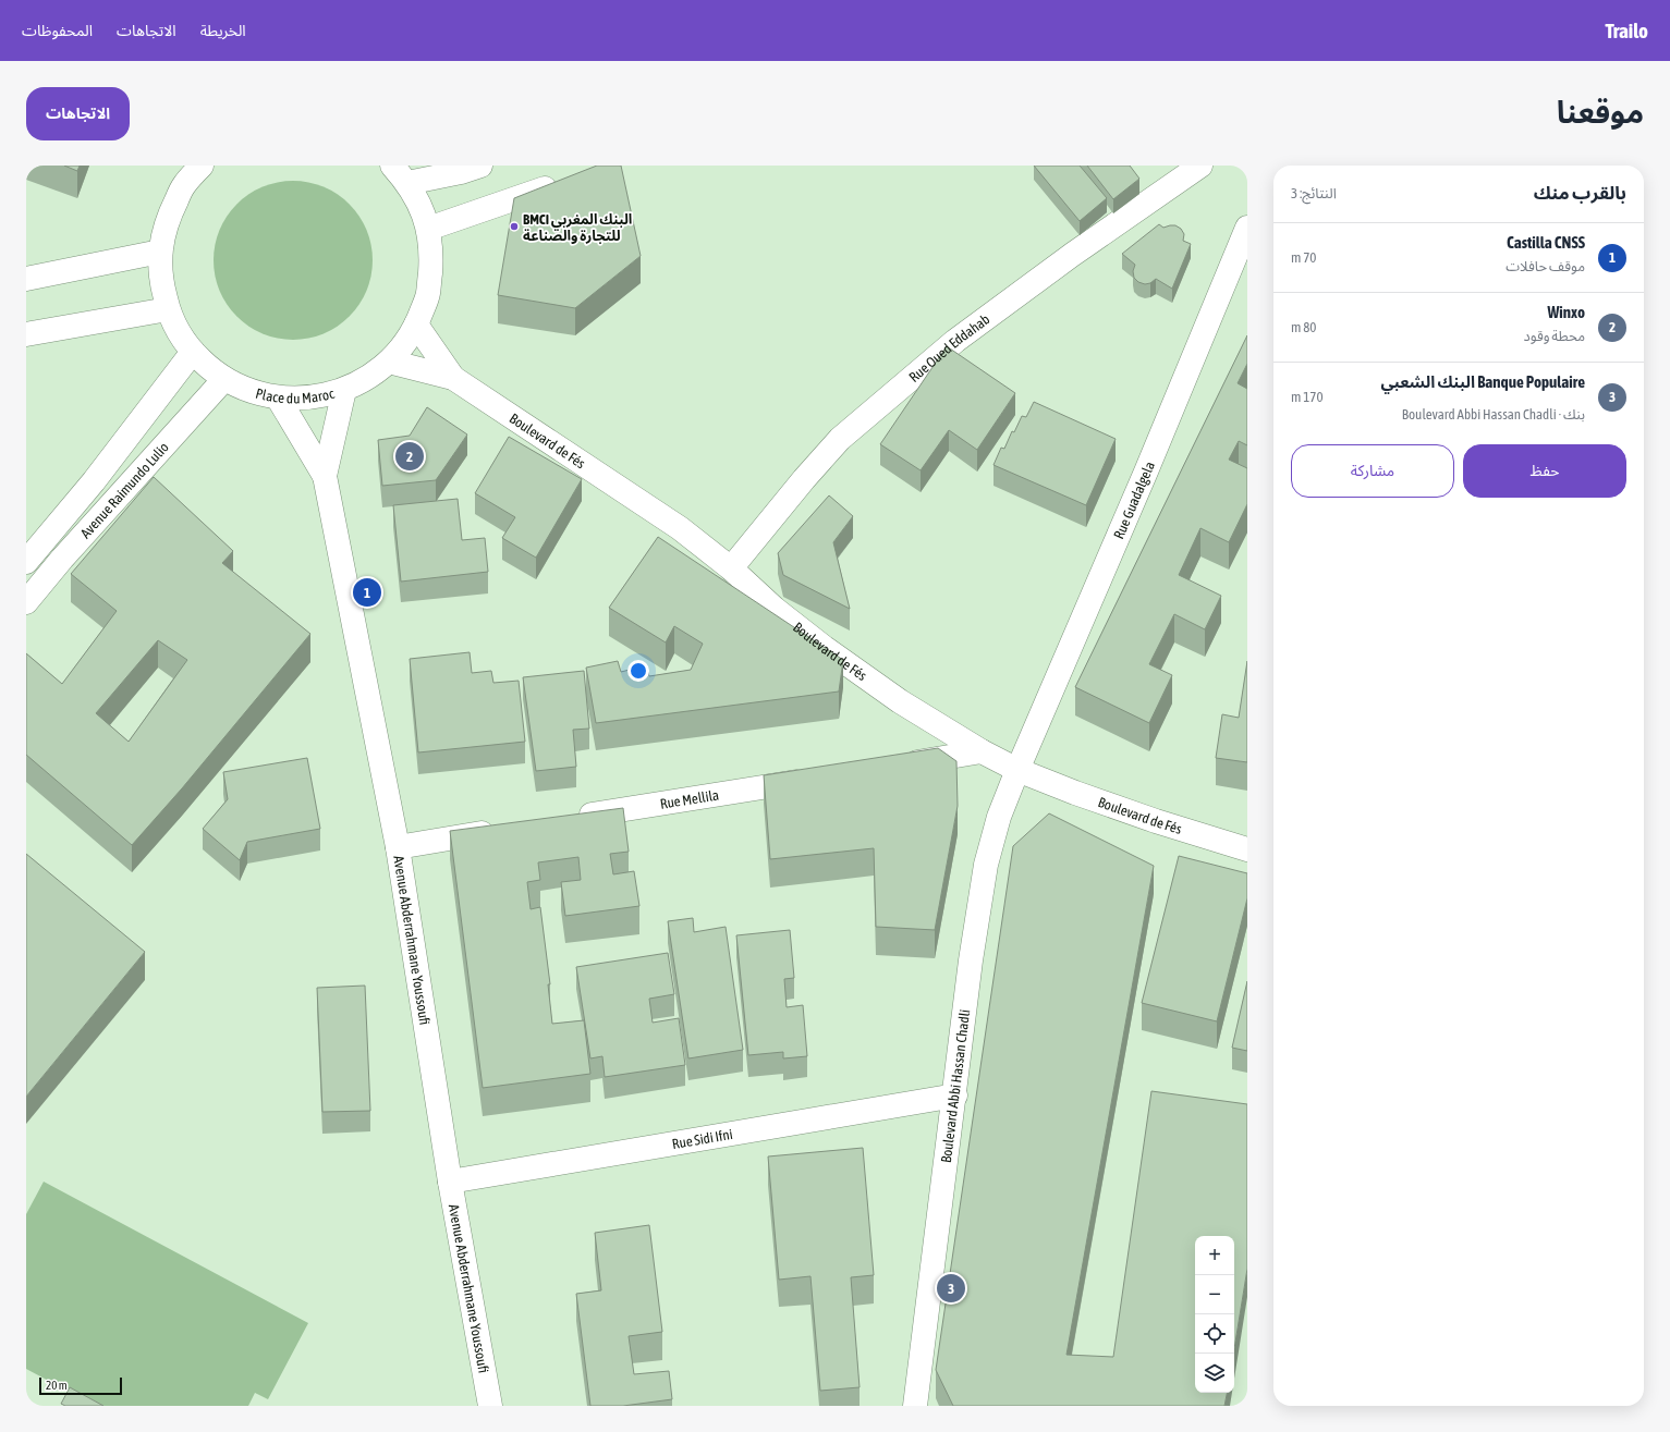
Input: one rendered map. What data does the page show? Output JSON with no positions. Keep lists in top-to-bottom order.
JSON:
{
  "streets": {
    "street": [
      "Rue Oued Eddahab",
      "Place du Maroc",
      "Boulevard de Fés",
      "Avenue Raimundo Lulio",
      "Rue Guadalgela",
      "Rue Mellila",
      "Avenue Abderrahmane Youssoufi",
      "Boulevard Abbi Hassan Chadli",
      "Rue Sidi Ifni"
    ]
  },
  "crossings": [
    ["Rue Oued Eddahab", "Boulevard de Fés"],
    ["Place du Maroc", "Boulevard de Fés"],
    ["Place du Maroc", "Avenue Raimundo Lulio"],
    ["Place du Maroc", "Avenue Abderrahmane Youssoufi"],
    ["Boulevard de Fés", "Rue Guadalgela"],
    ["Boulevard de Fés", "Boulevard Abbi Hassan Chadli"],
    ["Rue Guadalgela", "Boulevard Abbi Hassan Chadli"],
    ["Avenue Abderrahmane Youssoufi", "Rue Sidi Ifni"],
    ["Boulevard Abbi Hassan Chadli", "Rue Sidi Ifni"]
  ],
  "places": ["BMCI البنك المغربي للتجارة والصناعة"],
  "scale_bar": "20 m",
  "page": {
    "header": "Trailo",
    "nav": ["الخريطة", "الاتجاهات", "المحفوظات"],
    "title": "موقعنا",
    "buttons": [
      "الاتجاهات",
      ["حفظ", "مشاركة"]
    ],
    "heading": ["بالقرب منك", "النتائج: 3"],
    "list": [
      {
        "mark": "1",
        "name": "Castilla CNSS",
        "note": "موقف حافلات",
        "value": "70 m"
      },
      {
        "mark": "2",
        "name": "Winxo",
        "note": "محطة وقود",
        "value": "80 m"
      },
      {
        "mark": "3",
        "name": "Banque Populaire البنك الشعبي",
        "note": "بنك · Boulevard Abbi Hassan Chadli",
        "value": "170 m"
      }
    ],
    "pins": ["2", "1", "3"],
    "map_buttons": ["+", "−"],
    "scale": "20 m"
  }
}
